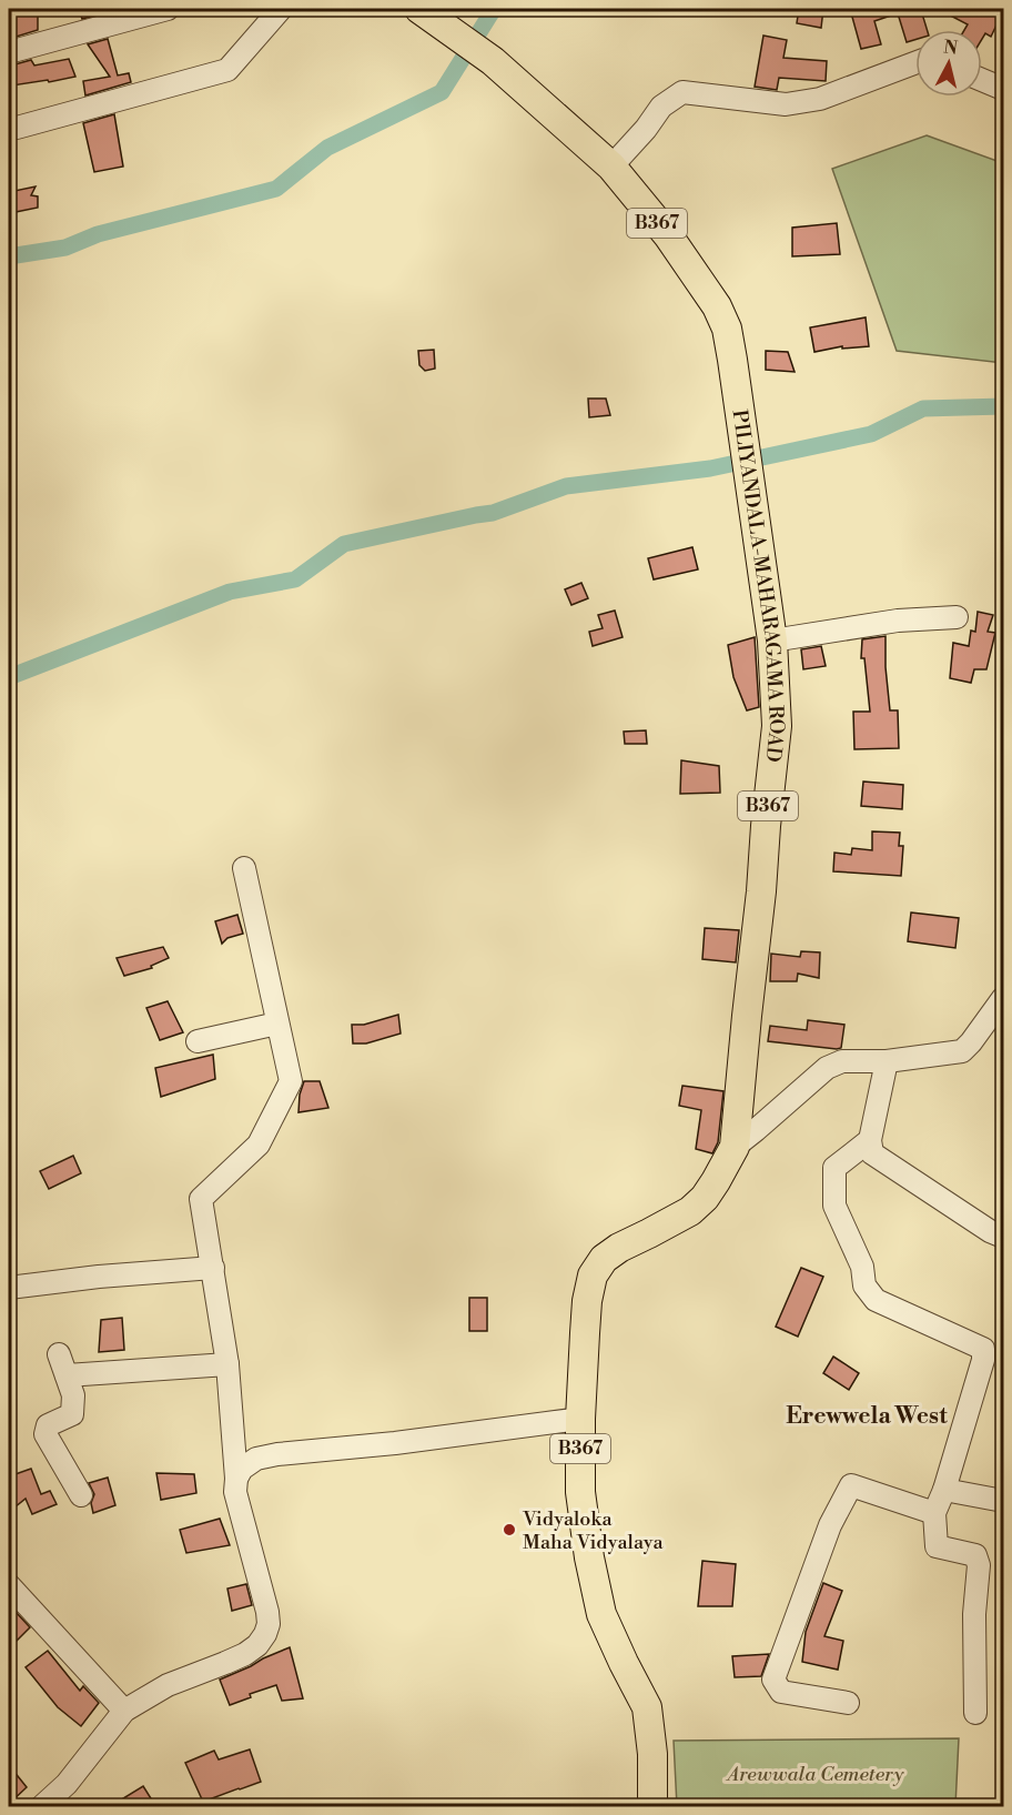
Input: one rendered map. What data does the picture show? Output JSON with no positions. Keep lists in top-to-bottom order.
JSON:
{
  "streets": {
    "main road": ["B367", "PILIYANDALA-MAHARAGAMA ROAD"]
  },
  "districts": ["Erewwela West"],
  "parks": ["Arewwala Cemetery"],
  "places": ["Vidyaloka Maha Vidyalaya"],
  "north": "top"
}
